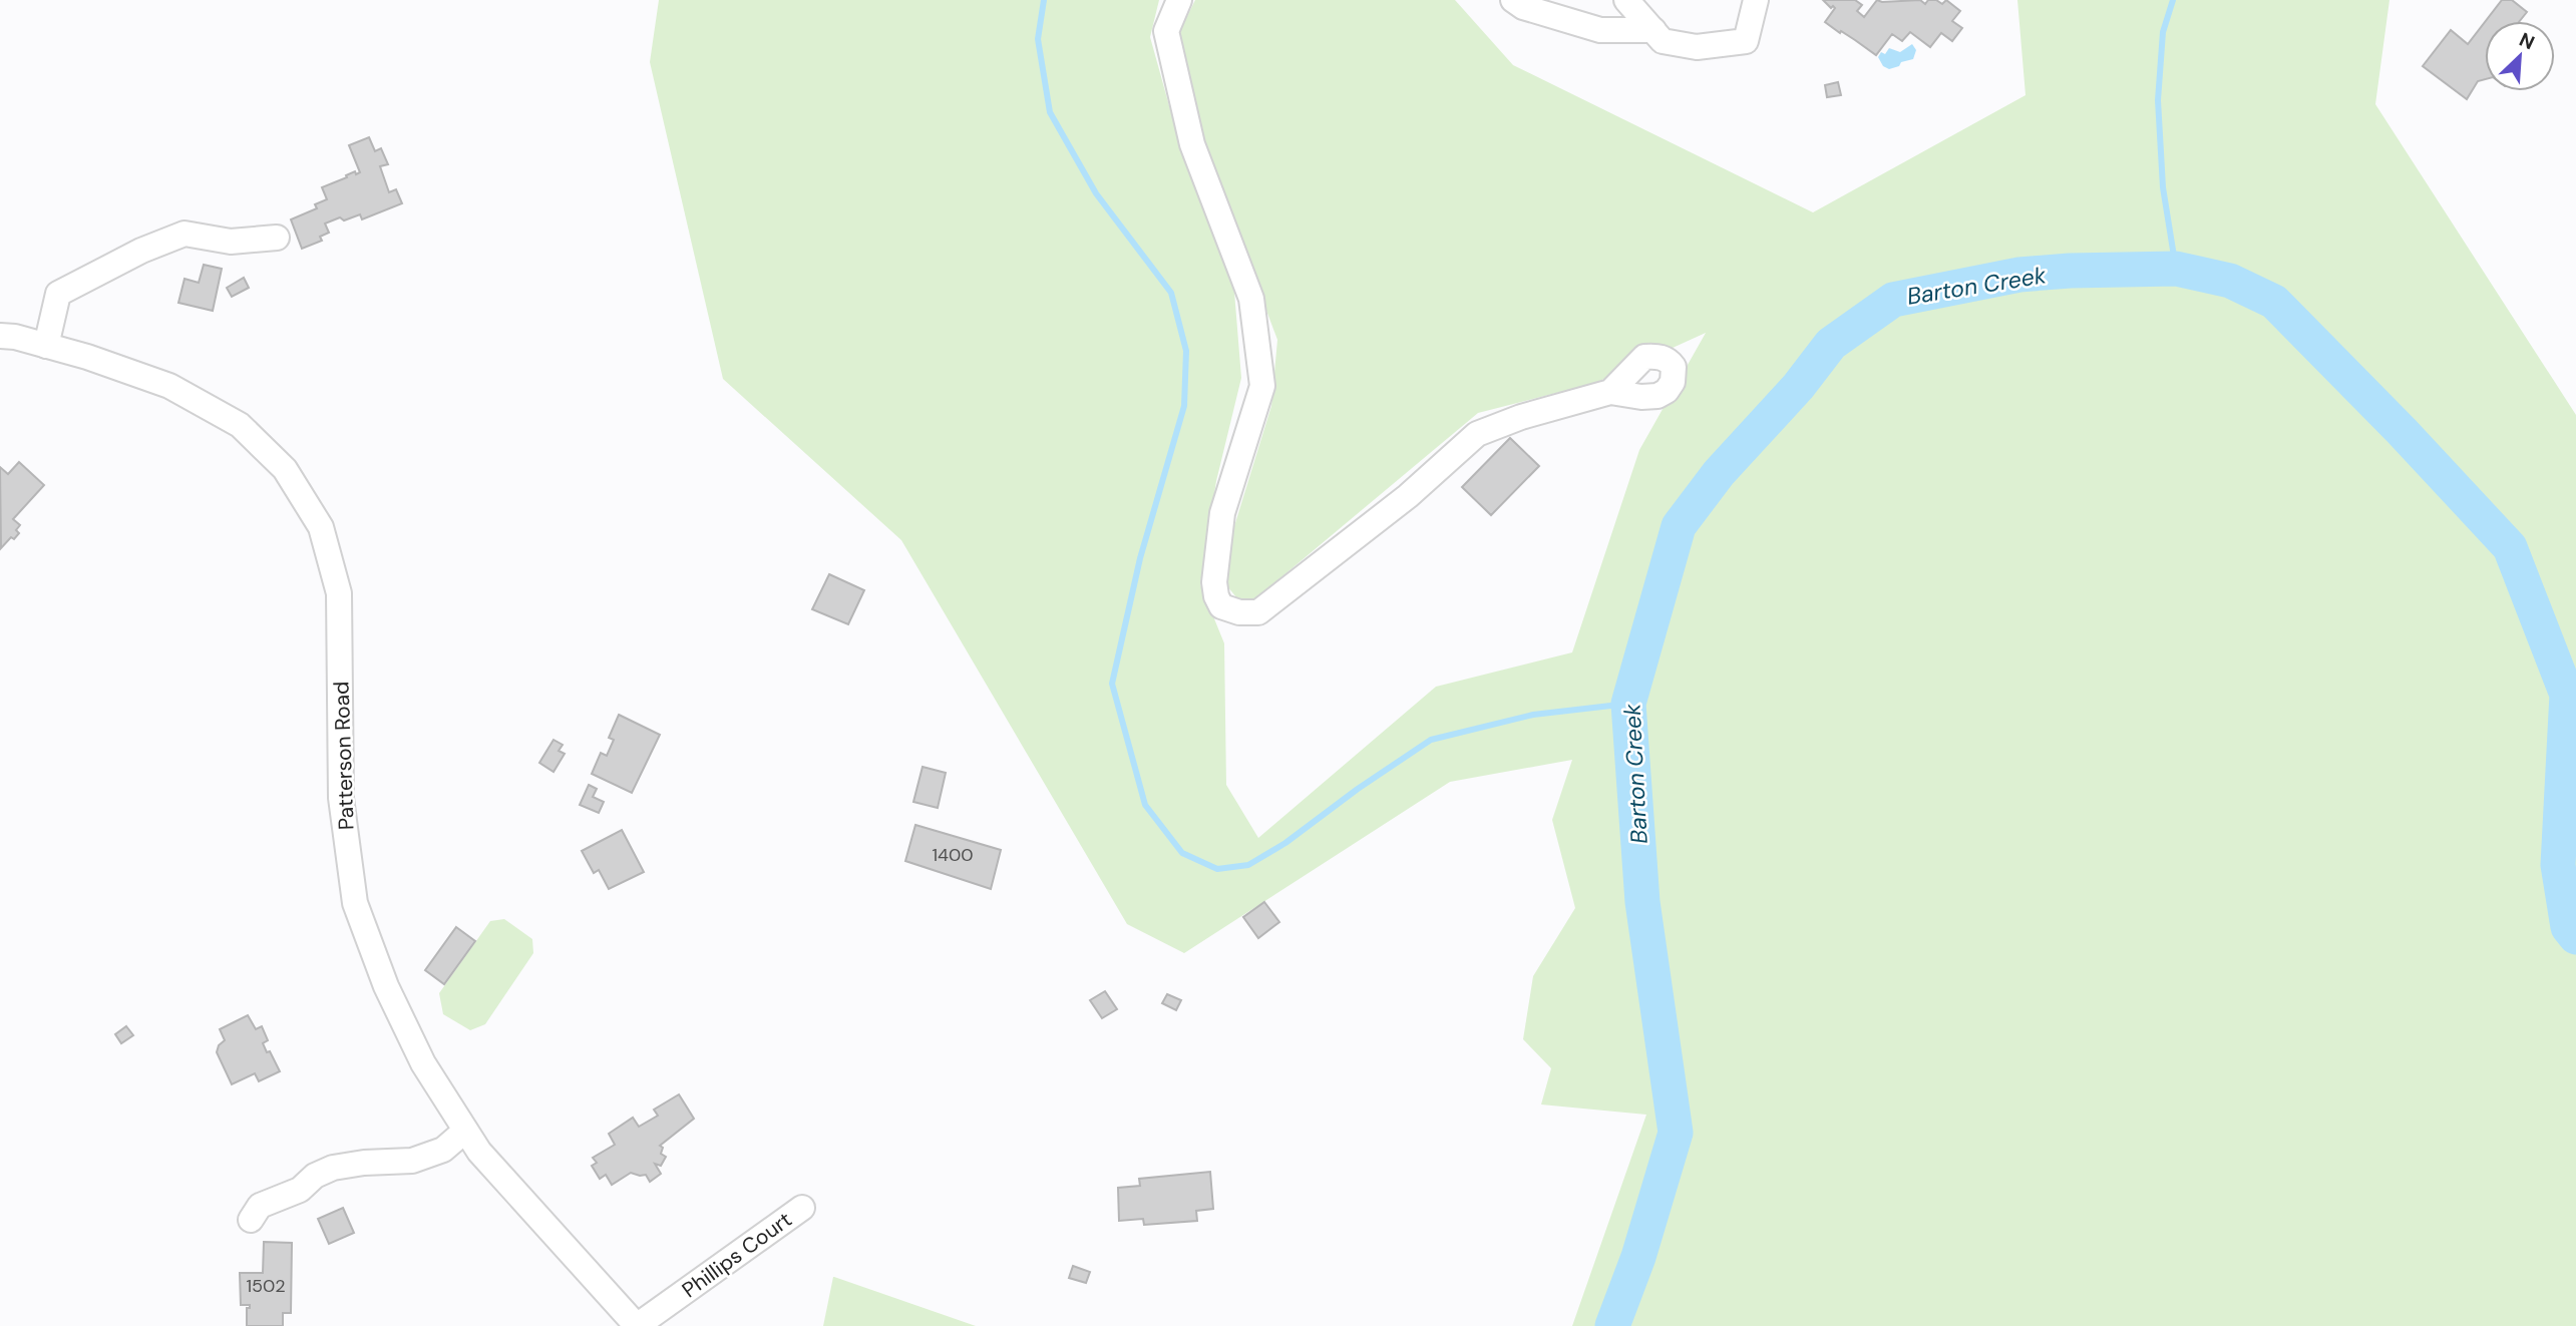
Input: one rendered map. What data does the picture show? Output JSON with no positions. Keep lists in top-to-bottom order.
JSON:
{
  "streets": {
    "street": ["Patterson Road", "Phillips Court"]
  },
  "crossings": [
    ["Patterson Road", "Phillips Court"]
  ],
  "water": ["Barton Creek"],
  "house_numbers": ["1400", "1502"],
  "north": "top right"
}
